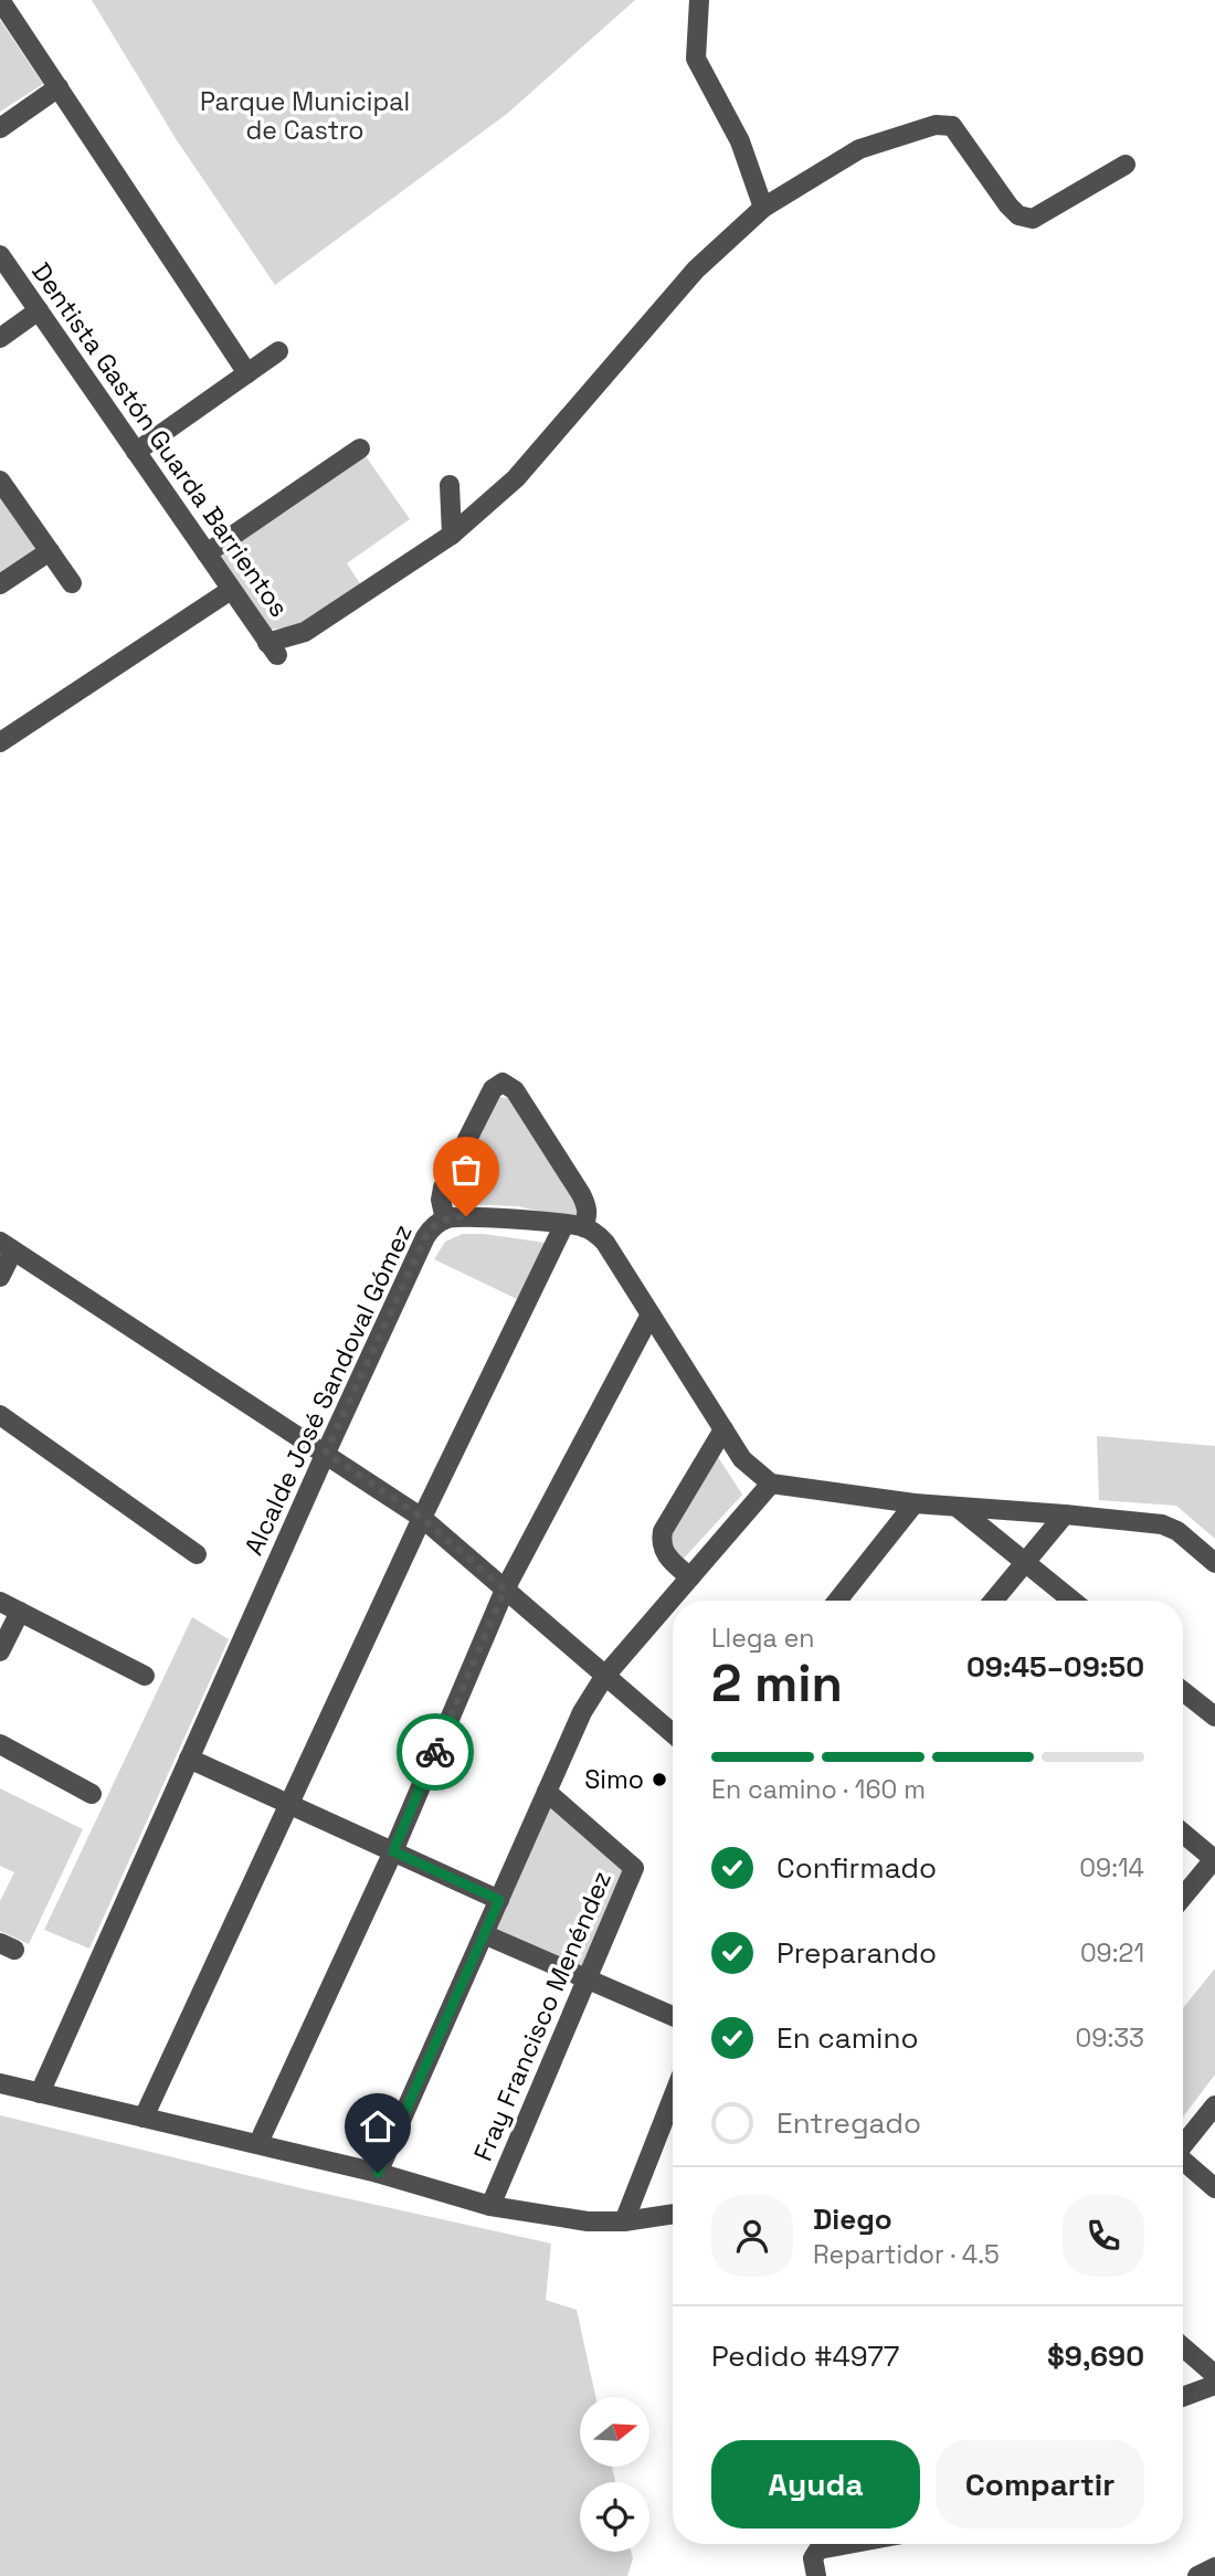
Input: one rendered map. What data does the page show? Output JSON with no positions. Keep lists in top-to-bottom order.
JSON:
{
  "streets": {
    "street": ["Dentista Gastón Guarda Barrientos", "Alcalde José Sandoval Gómez", "Fray Francisco Menéndez"]
  },
  "parks": ["Parque Municipal de Castro"],
  "places": ["Simo"],
  "north": "right",
  "page": {
    "heading": ["2 min", "Llega en", "09:45–09:50"],
    "panel": [
      "Diego",
      "Repartidor · 4.5",
      "Pedido #4977",
      "$9,690"
    ],
    "bar": "En camino · 160 m",
    "list": [
      ["Confirmado", "09:14"],
      ["Preparando", "09:21"],
      ["En camino", "09:33"],
      "Entregado"
    ],
    "buttons": ["Ayuda", "Compartir"]
  }
}
